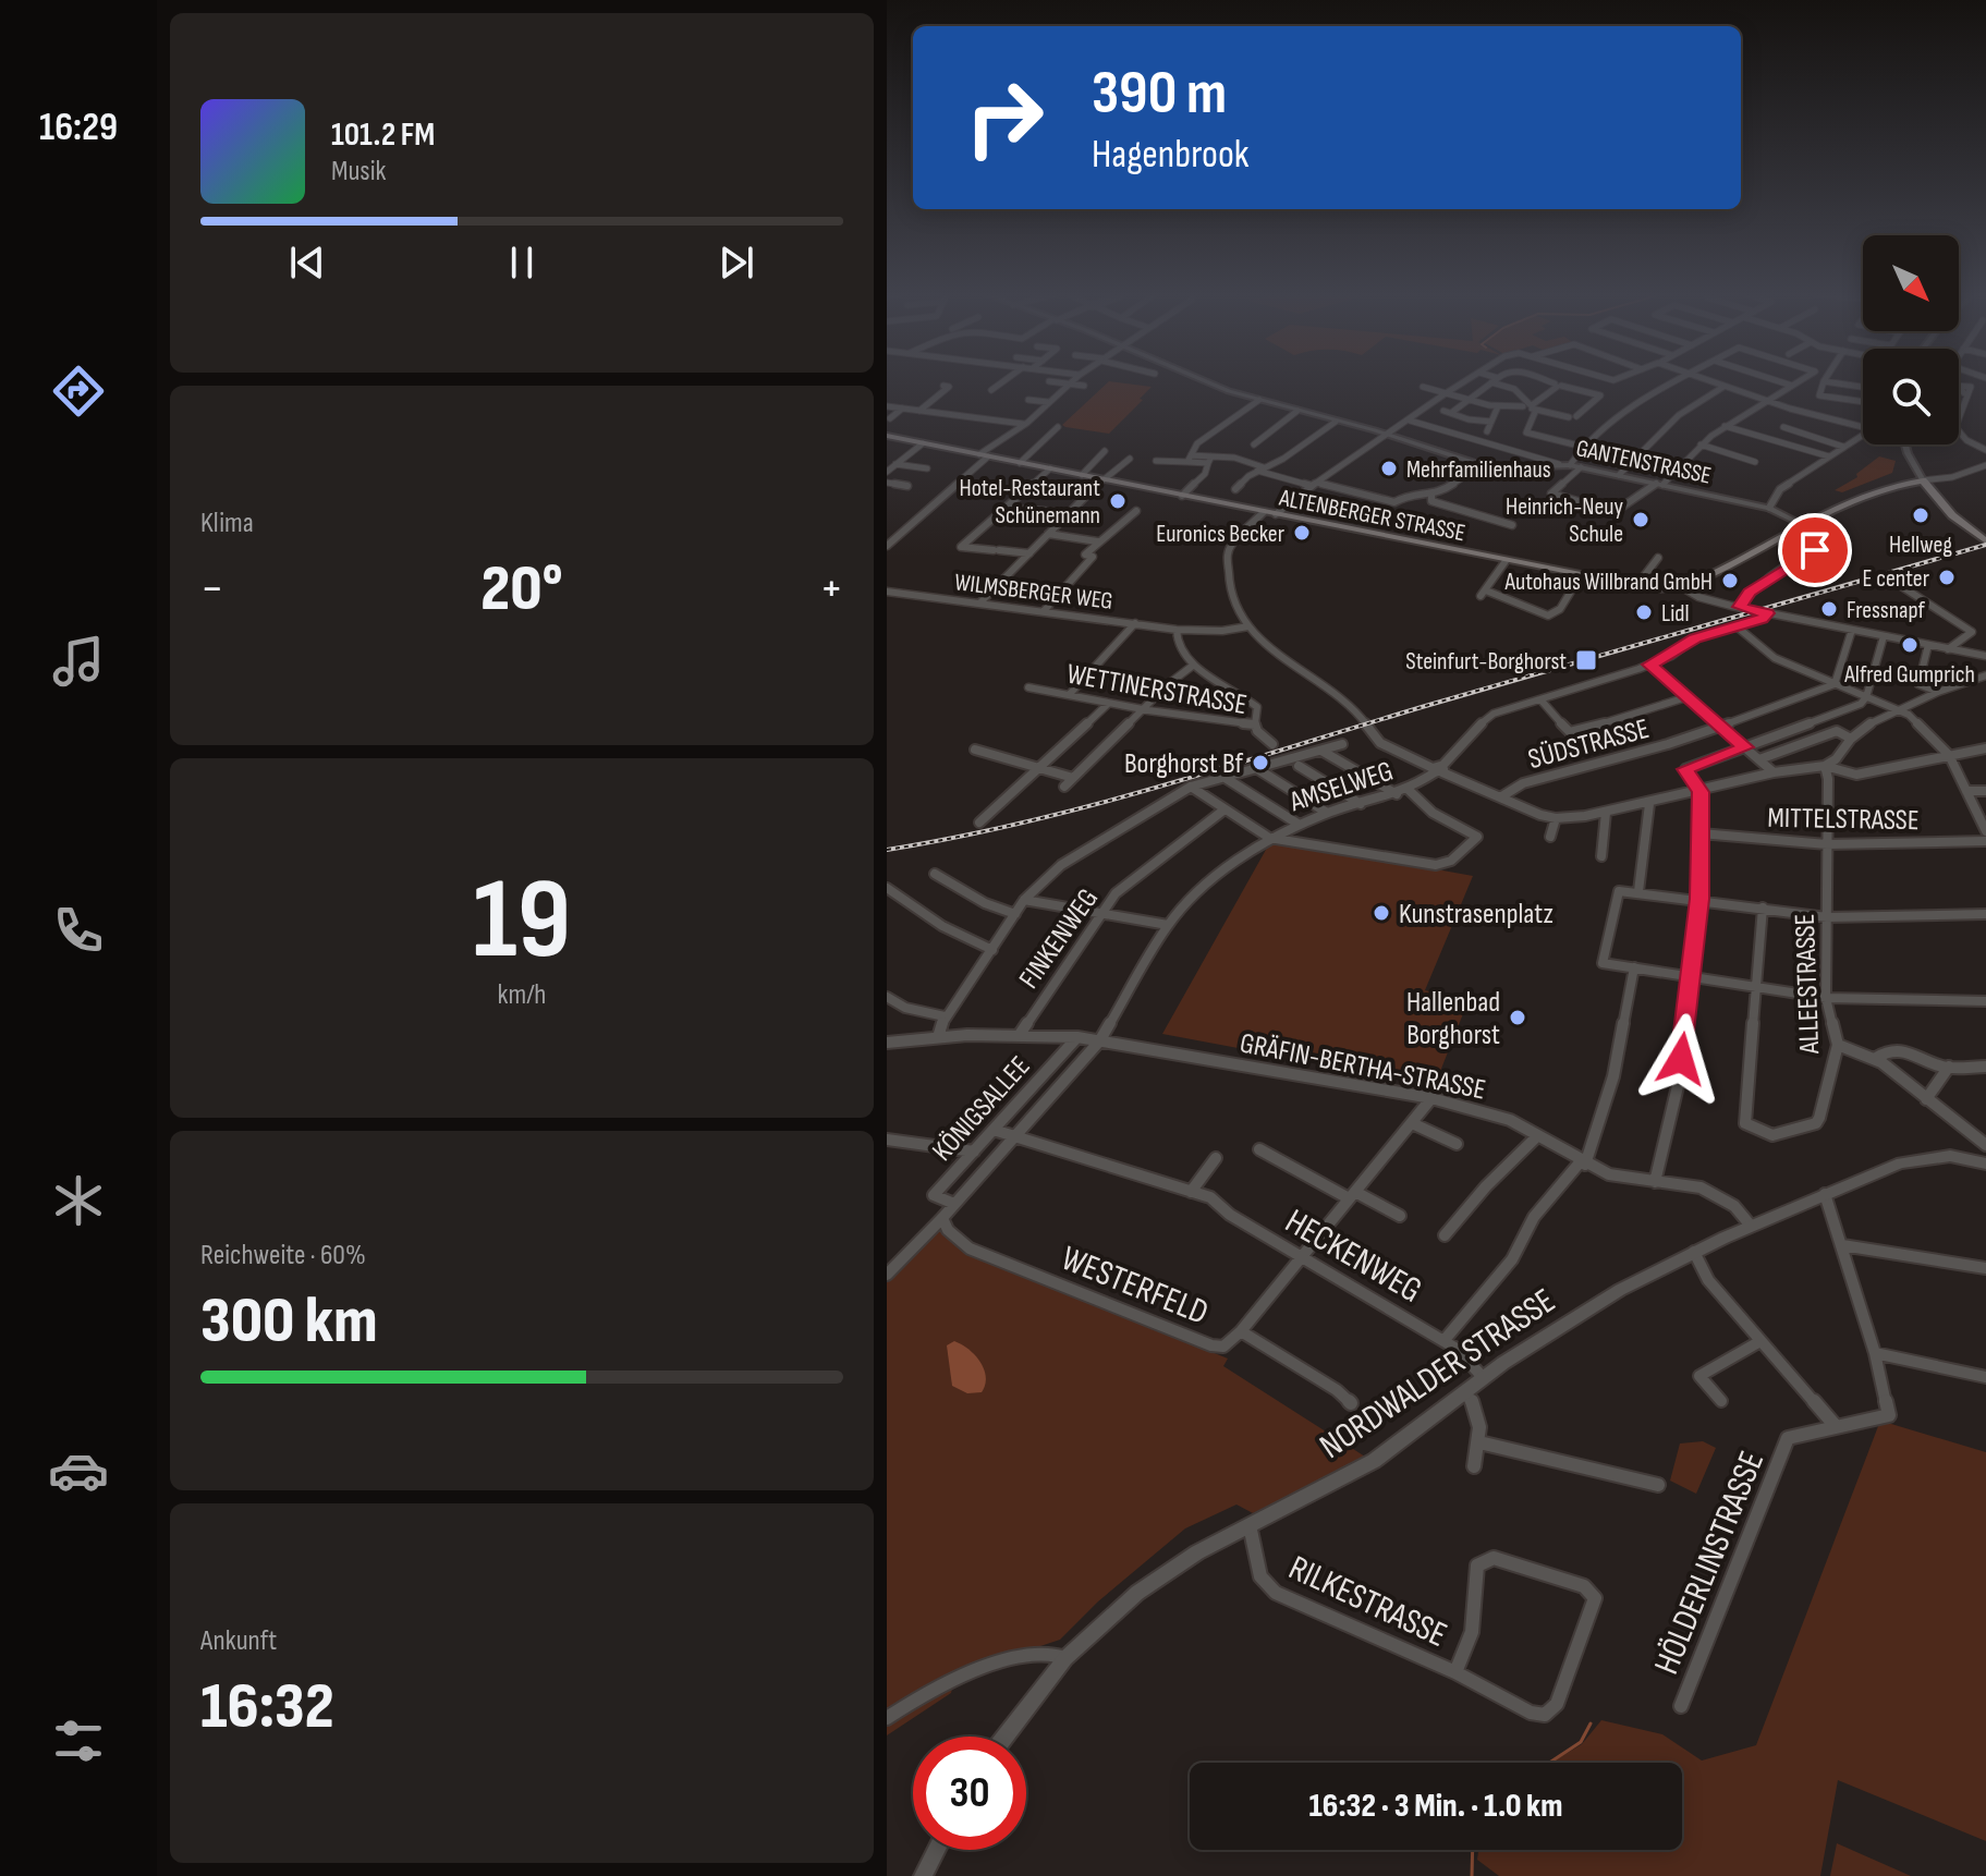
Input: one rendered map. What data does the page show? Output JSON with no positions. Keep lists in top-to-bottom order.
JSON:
{
  "streets": {
    "main road": ["ALTENBERGER STRASSE"],
    "street": [
      "GANTENSTRASSE",
      "WILMSBERGER WEG",
      "WETTINERSTRASSE",
      "SÜDSTRASSE",
      "AMSELWEG",
      "MITTELSTRASSE",
      "FINKENWEG",
      "ALLEESTRASSE",
      "GRÄFIN-BERTHA-STRASSE",
      "KÖNIGSALLEE",
      "HECKENWEG",
      "WESTERFELD",
      "NORDWALDER STRASSE",
      "HÖLDERLINSTRASSE",
      "RILKESTRASSE"
    ]
  },
  "crossings": [
    ["AMSELWEG", "GRÄFIN-BERTHA-STRASSE"],
    ["AMSELWEG", "KÖNIGSALLEE"],
    ["MITTELSTRASSE", "ALLEESTRASSE"],
    ["FINKENWEG", "GRÄFIN-BERTHA-STRASSE"],
    ["GRÄFIN-BERTHA-STRASSE", "KÖNIGSALLEE"],
    ["GRÄFIN-BERTHA-STRASSE", "NORDWALDER STRASSE"],
    ["KÖNIGSALLEE", "HECKENWEG"],
    ["KÖNIGSALLEE", "WESTERFELD"],
    ["HECKENWEG", "NORDWALDER STRASSE"],
    ["NORDWALDER STRASSE", "RILKESTRASSE"]
  ],
  "places": {
    "other": [
      "Mehrfamilienhaus",
      "Hotel-Restaurant Schünemann",
      "Hellweg",
      "Heinrich-Neuy Schule",
      "Euronics Becker",
      "E center",
      "Autohaus Willbrand GmbH",
      "Fressnapf",
      "Lidl",
      "Alfred Gumprich",
      "Borghorst Bf",
      "Kunstrasenplatz",
      "Hallenbad Borghorst"
    ],
    "transit": ["Steinfurt-Borghorst"]
  },
  "north": "bottom right",
  "page": {
    "tabs": "16:29",
    "turn": ["390 m", "Hagenbrook"],
    "song": ["101.2 FM", "Musik"],
    "tile": [
      "Klima",
      ["19", "km/h"],
      ["Reichweite · 60%", "300 km"],
      ["Ankunft", "16:32"]
    ],
    "heat": ["−", "20°", "+"],
    "limit": "30",
    "trip": "16:32 · 3 Min. · 1.0 km"
  }
}
